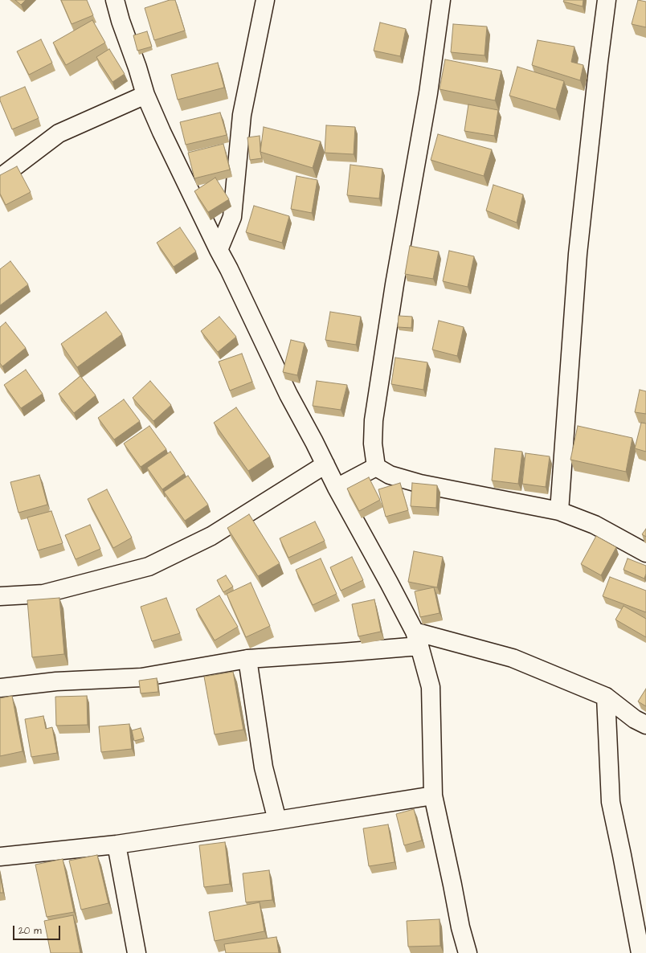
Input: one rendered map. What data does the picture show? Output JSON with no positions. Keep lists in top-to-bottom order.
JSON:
{
  "scale_bar": "20 m"
}
